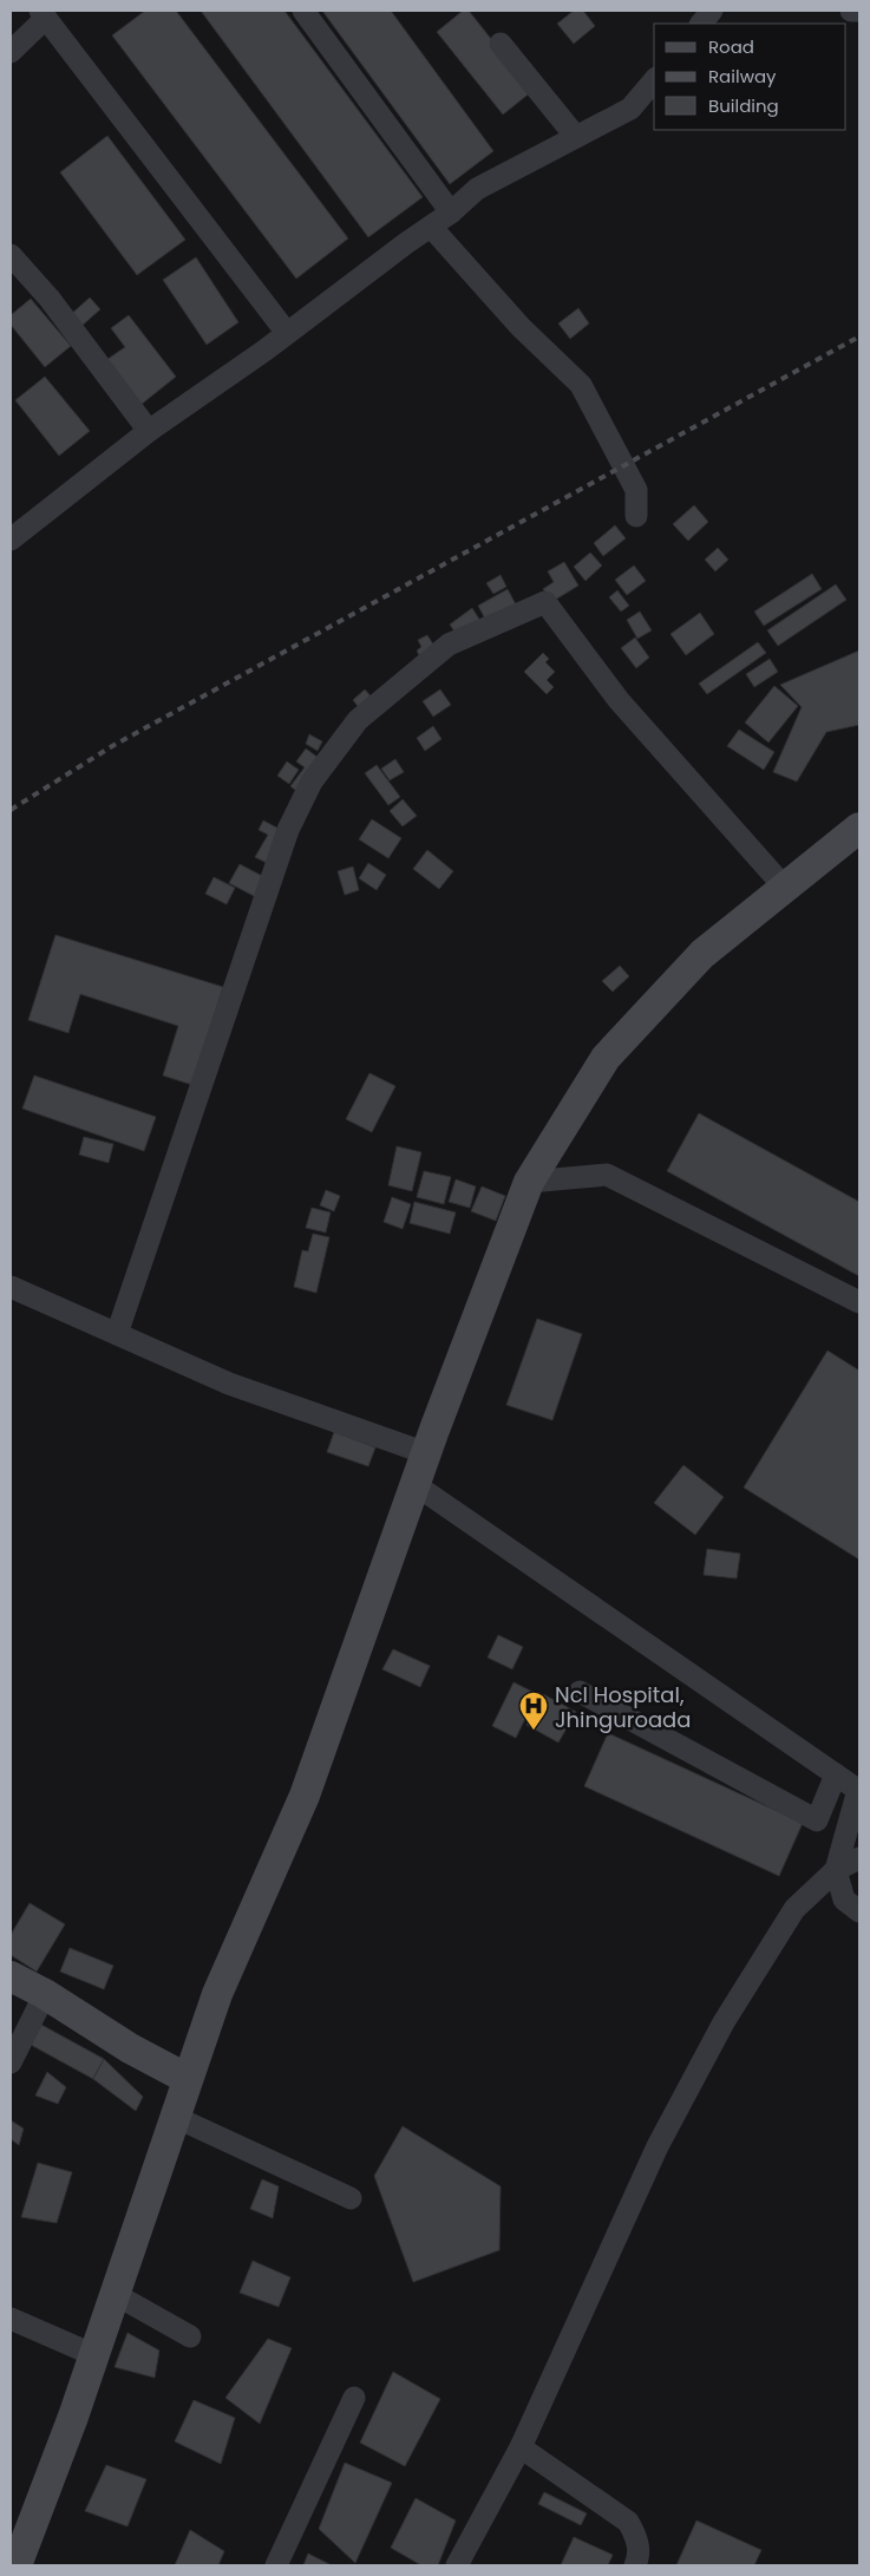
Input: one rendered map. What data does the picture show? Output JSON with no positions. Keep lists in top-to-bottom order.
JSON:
{
  "places": {
    "hospital": ["Ncl Hospital, Jhinguroada"]
  },
  "legend": ["Road", "Railway", "Building"]
}
